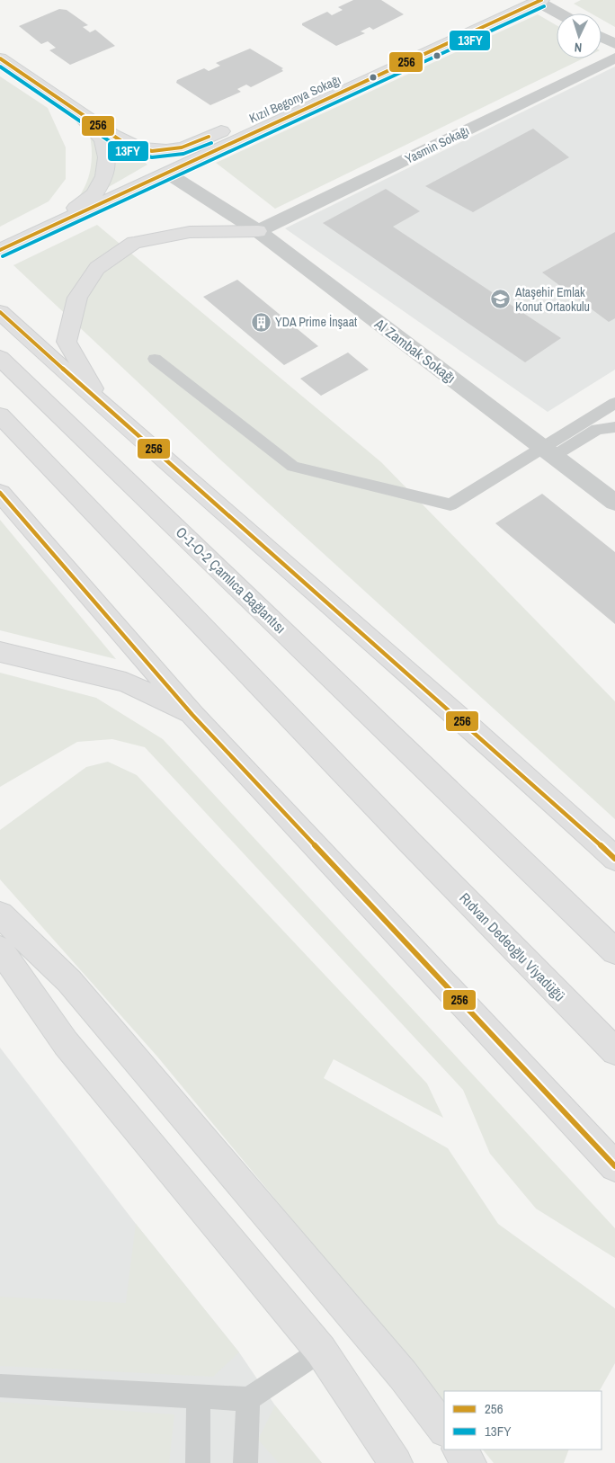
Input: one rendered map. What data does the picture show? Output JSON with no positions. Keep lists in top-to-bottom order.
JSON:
{
  "streets": {
    "main road": ["Kızıl Begonya Sokağı", "O-1-O-2 Çamlıca Bağlantısı", "Rıdvan Dedeoğlu Viyadüğü"],
    "street": ["Yasmin Sokağı", "Al Zambak Sokağı"]
  },
  "crossings": [
    ["Kızıl Begonya Sokağı", "Al Zambak Sokağı"],
    ["Yasmin Sokağı", "Al Zambak Sokağı"]
  ],
  "places": {
    "school or university": ["Ataşehir Emlak Konut Ortaokulu"],
    "building": ["YDA Prime İnşaat"]
  },
  "lines": ["transit line 256", "transit line 13FY"],
  "legend": ["256", "13FY"],
  "north": "bottom"
}
